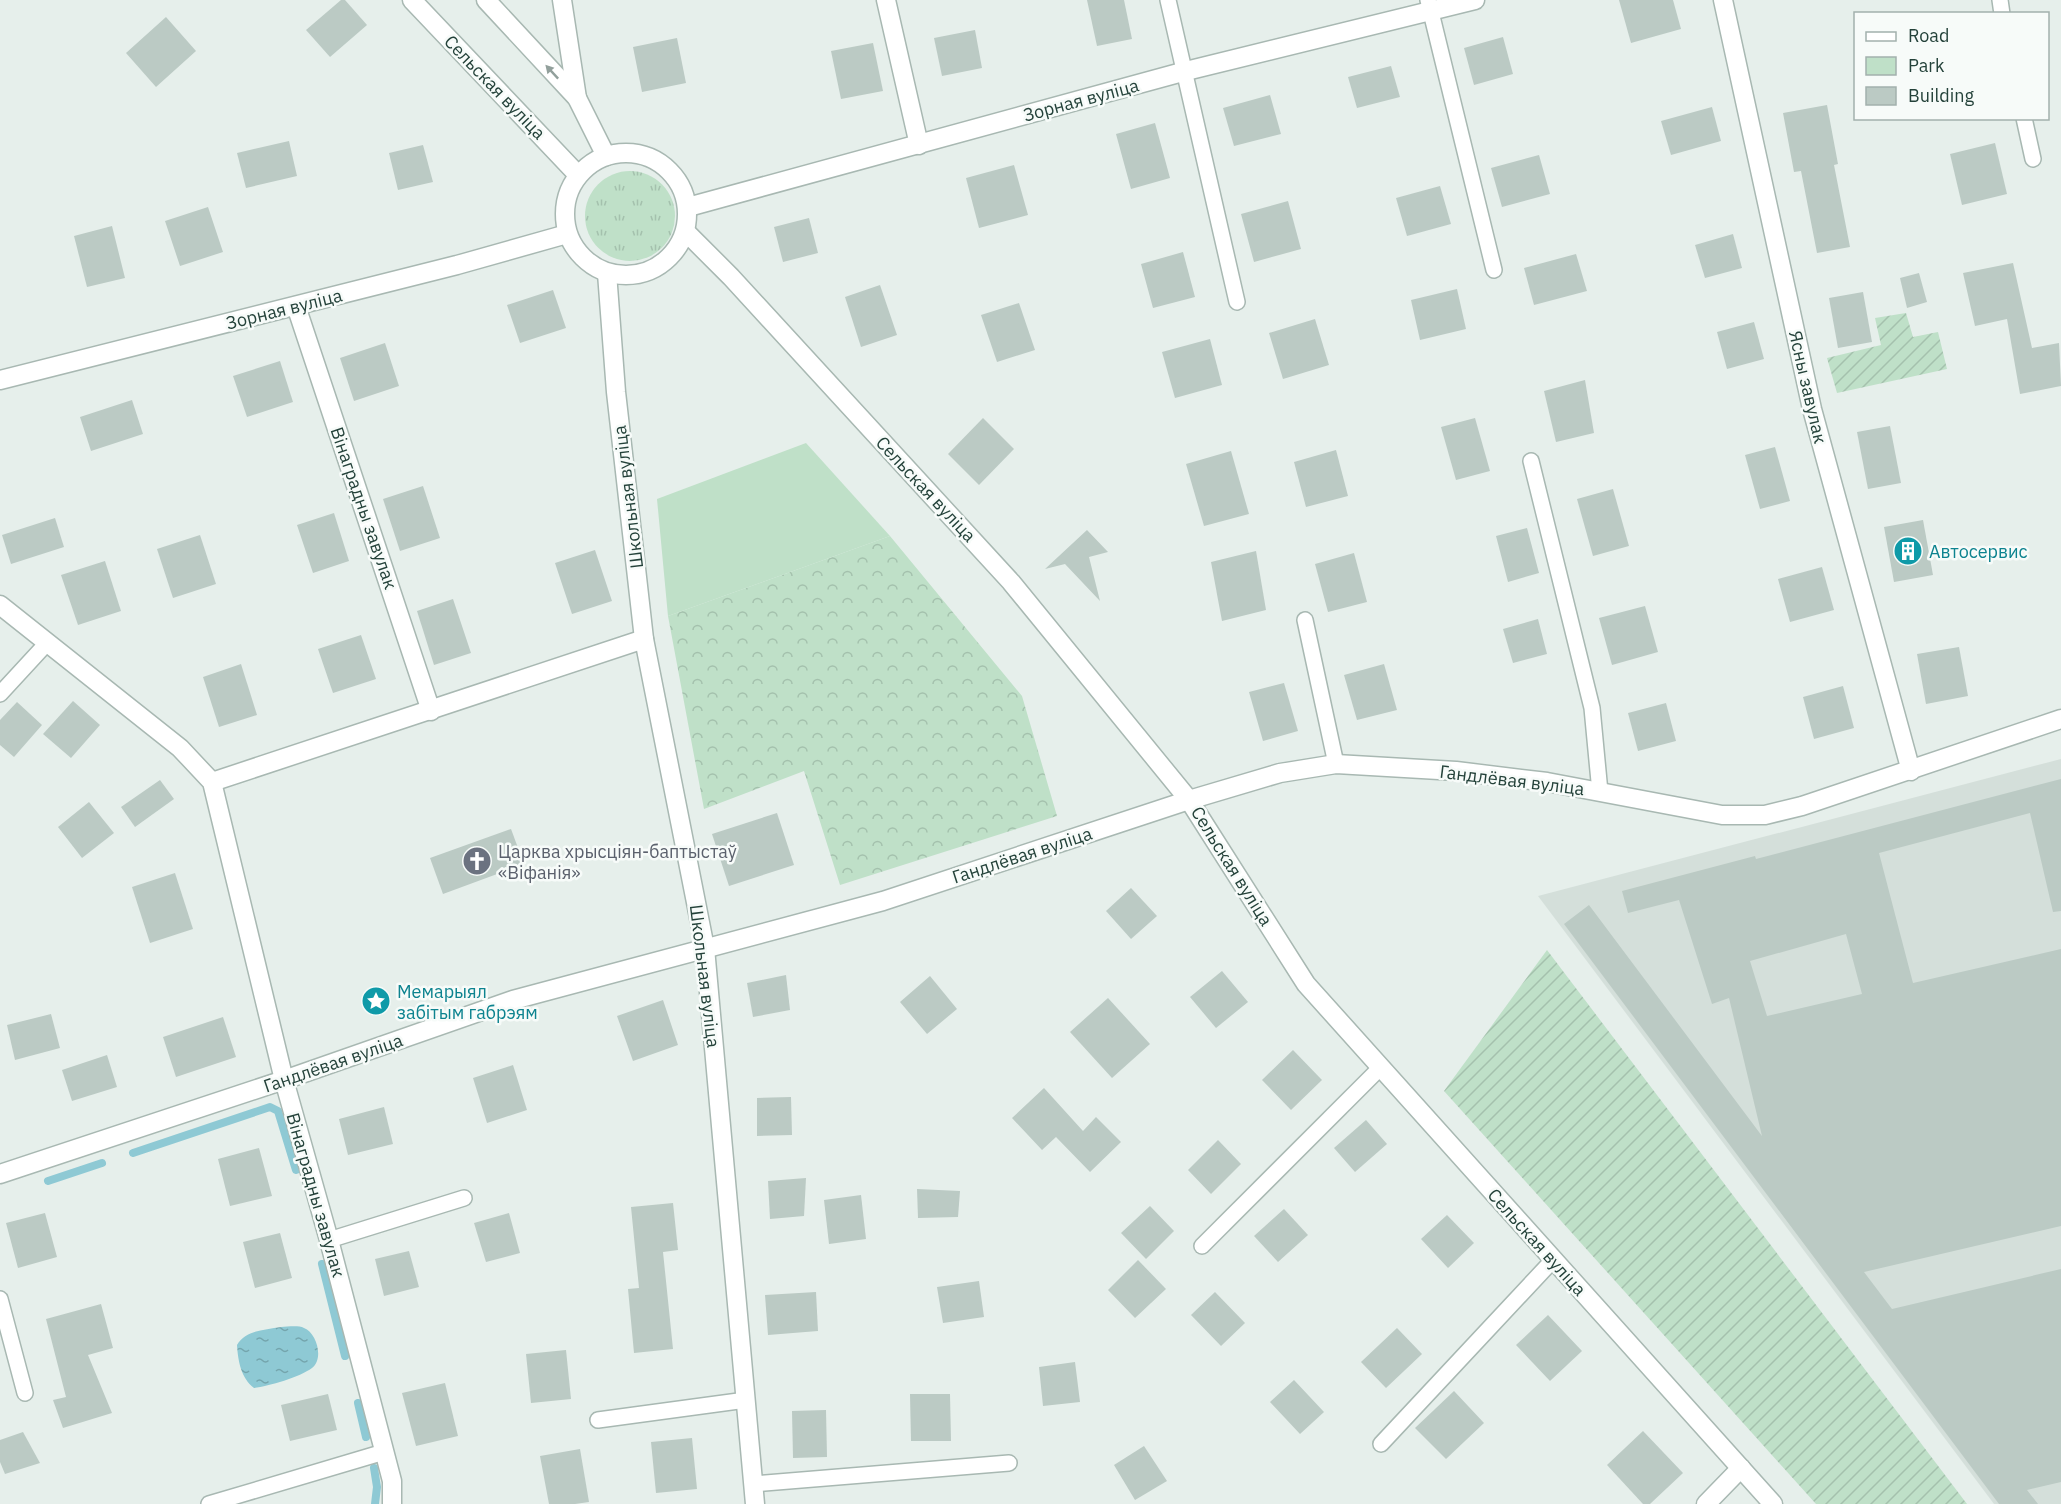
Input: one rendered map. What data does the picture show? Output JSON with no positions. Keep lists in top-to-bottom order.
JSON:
{
  "streets": {
    "street": [
      "Сельская вуліца",
      "Зорная вуліца",
      "Ясны завулак",
      "Школьная вуліца",
      "Вінаградны завулак",
      "Гандлёвая вуліца"
    ]
  },
  "crossings": [
    ["Сельская вуліца", "Зорная вуліца"],
    ["Сельская вуліца", "Школьная вуліца"],
    ["Сельская вуліца", "Гандлёвая вуліца"],
    ["Зорная вуліца", "Школьная вуліца"],
    ["Зорная вуліца", "Вінаградны завулак"],
    ["Ясны завулак", "Гандлёвая вуліца"],
    ["Школьная вуліца", "Гандлёвая вуліца"],
    ["Вінаградны завулак", "Гандлёвая вуліца"]
  ],
  "places": {
    "building": ["Автосервис"],
    "church": ["Царква хрысціян-баптыстаў «Віфанія»"],
    "place": ["Мемарыял забітым габрэям"]
  },
  "legend": ["Road", "Park", "Building"]
}
